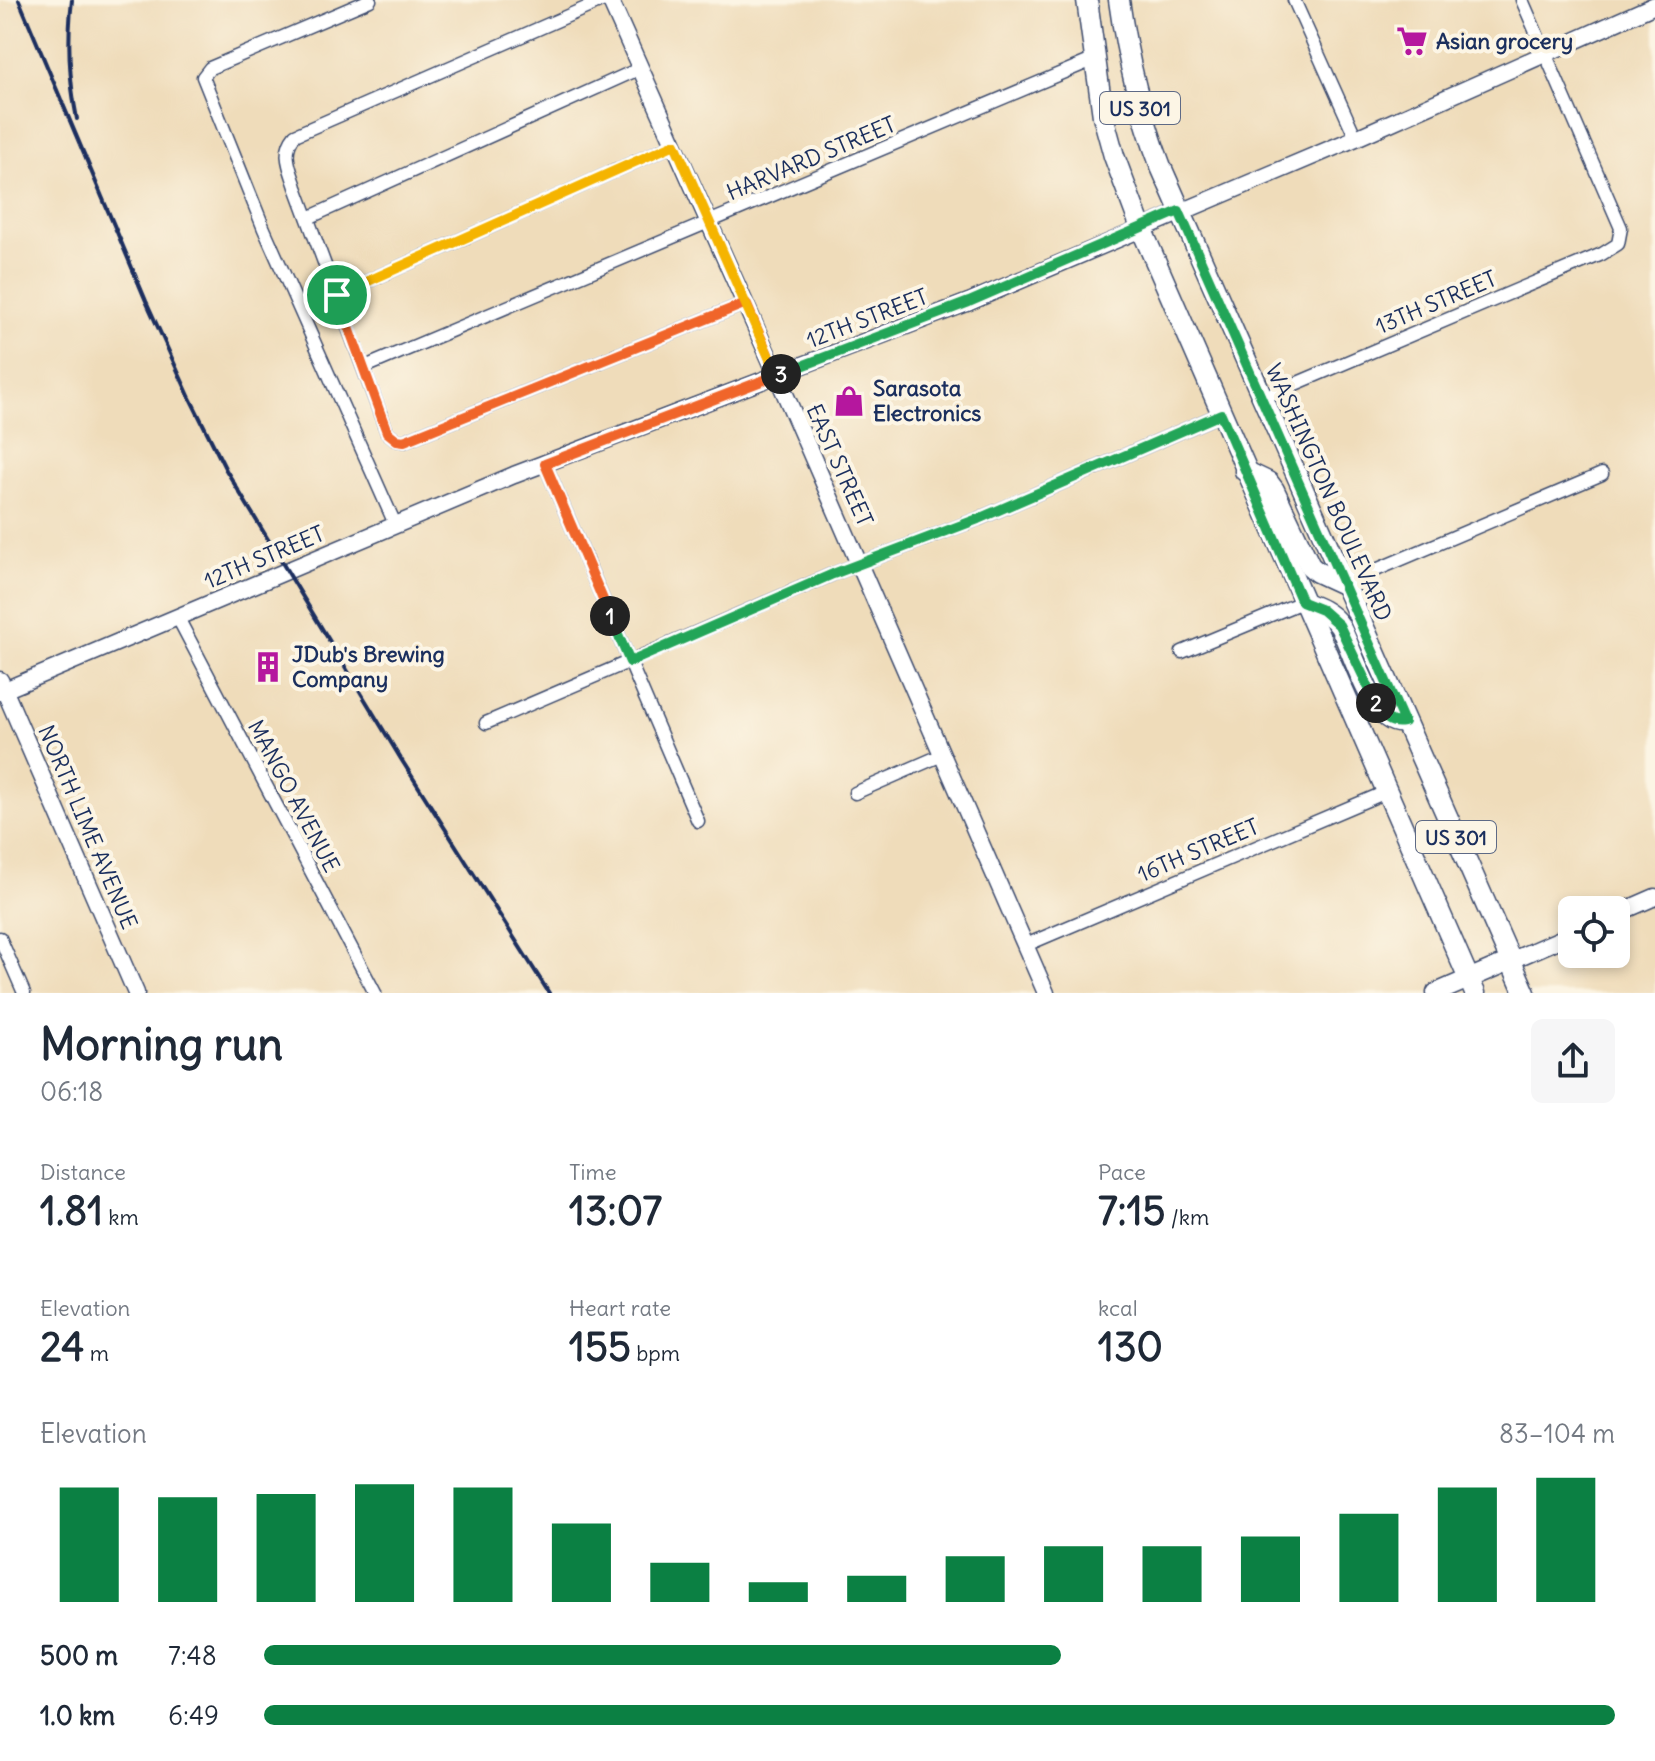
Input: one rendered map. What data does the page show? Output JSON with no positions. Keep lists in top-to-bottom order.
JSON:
{
  "streets": {
    "main road": ["US 301", "WASHINGTON BOULEVARD"],
    "street": [
      "HARVARD STREET",
      "13TH STREET",
      "12TH STREET",
      "EAST STREET",
      "MANGO AVENUE",
      "NORTH LIME AVENUE",
      "16TH STREET"
    ]
  },
  "crossings": [
    ["US 301", "HARVARD STREET"],
    ["US 301", "12TH STREET"],
    ["US 301", "16TH STREET"],
    ["HARVARD STREET", "EAST STREET"],
    ["13TH STREET", "12TH STREET"],
    ["13TH STREET", "WASHINGTON BOULEVARD"],
    ["12TH STREET", "EAST STREET"],
    ["12TH STREET", "WASHINGTON BOULEVARD"],
    ["12TH STREET", "MANGO AVENUE"],
    ["12TH STREET", "NORTH LIME AVENUE"],
    ["EAST STREET", "16TH STREET"]
  ],
  "places": {
    "supermarket": ["Asian grocery"],
    "shop": ["Sarasota Electronics"],
    "building": ["JDub's Brewing Company"]
  },
  "page": {
    "pins": ["3", "1", "2"],
    "heading": ["Morning run", "06:18"],
    "stats": [
      ["Distance", "1.81 km"],
      ["Time", "13:07"],
      ["Pace", "7:15 /km"],
      ["Elevation", "24 m"],
      ["Heart rate", "155 bpm"],
      ["kcal", "130"]
    ],
    "chart": ["Elevation", "83–104 m"],
    "list": [
      {
        "name": "500 m",
        "note": "7:48"
      },
      {
        "name": "1.0 km",
        "note": "6:49"
      }
    ]
  }
}
